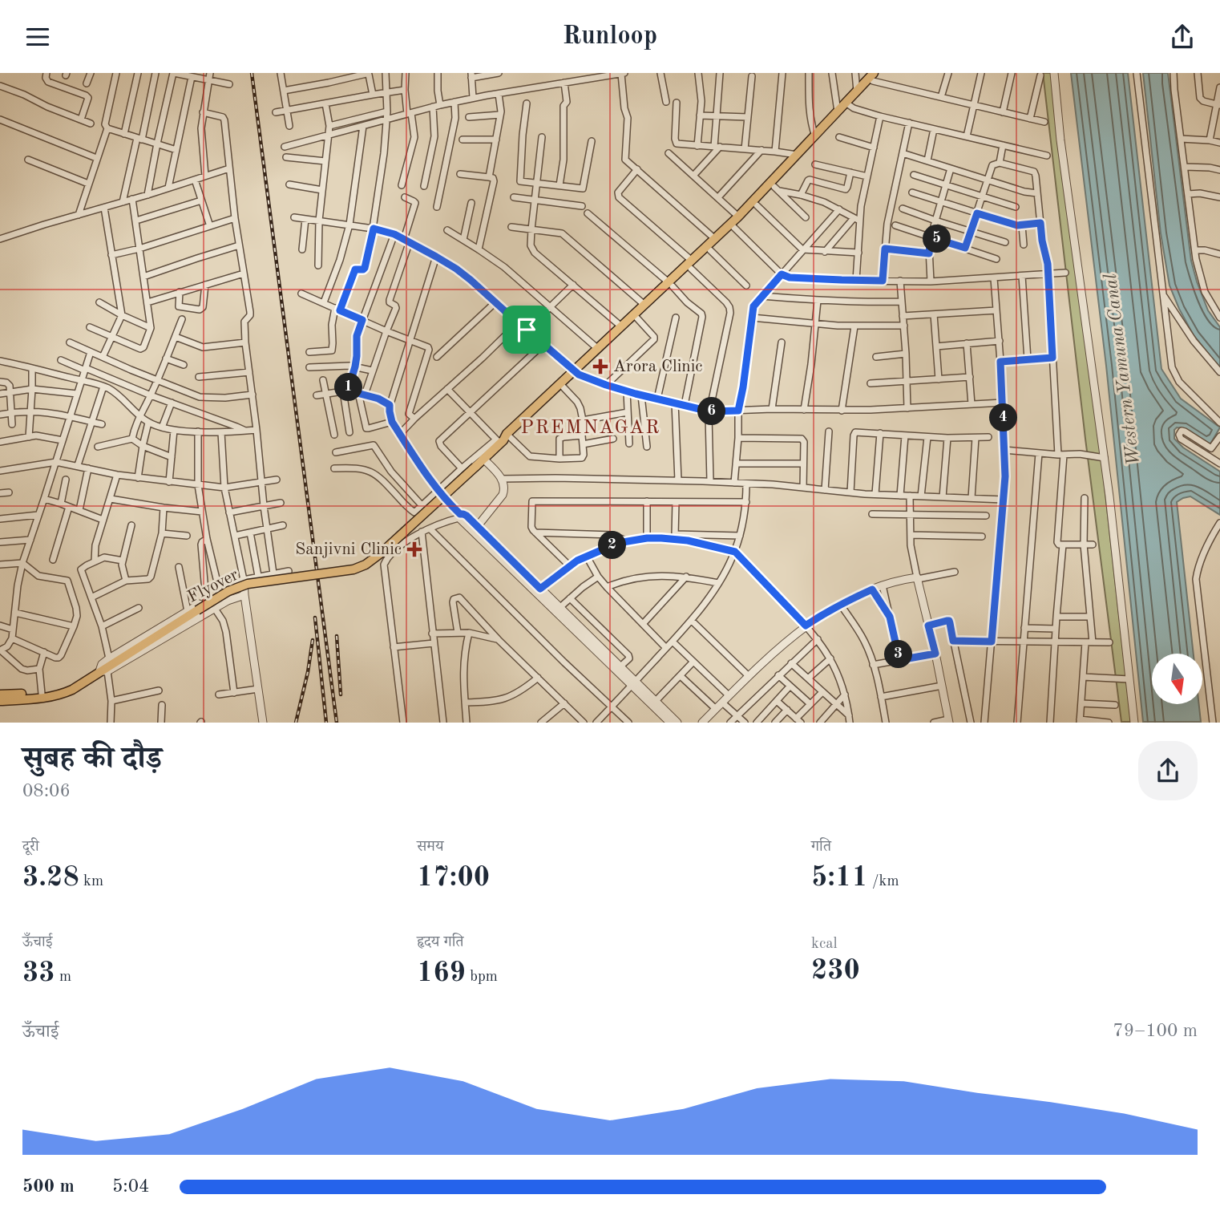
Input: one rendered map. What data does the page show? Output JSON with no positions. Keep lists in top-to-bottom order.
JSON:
{
  "streets": {
    "highway": ["Flyover"]
  },
  "districts": ["PREMNAGAR"],
  "water": ["Western Yamuna Canal"],
  "places": {
    "health": ["Arora Clinic", "Sanjivni Clinic"]
  },
  "north": "bottom",
  "page": {
    "header": "Runloop",
    "pins": [
      "5",
      "1",
      "6",
      "4",
      "2",
      "3"
    ],
    "heading": ["सुबह की दौड़", "08:06"],
    "stats": [
      ["दूरी", "3.28 km"],
      ["समय", "17:00"],
      ["गति", "5:11 /km"],
      ["ऊँचाई", "33 m"],
      ["हृदय गति", "169 bpm"],
      ["kcal", "230"]
    ],
    "chart": ["ऊँचाई", "79–100 m"],
    "list": [
      {
        "name": "500 m",
        "note": "5:04"
      }
    ]
  }
}
